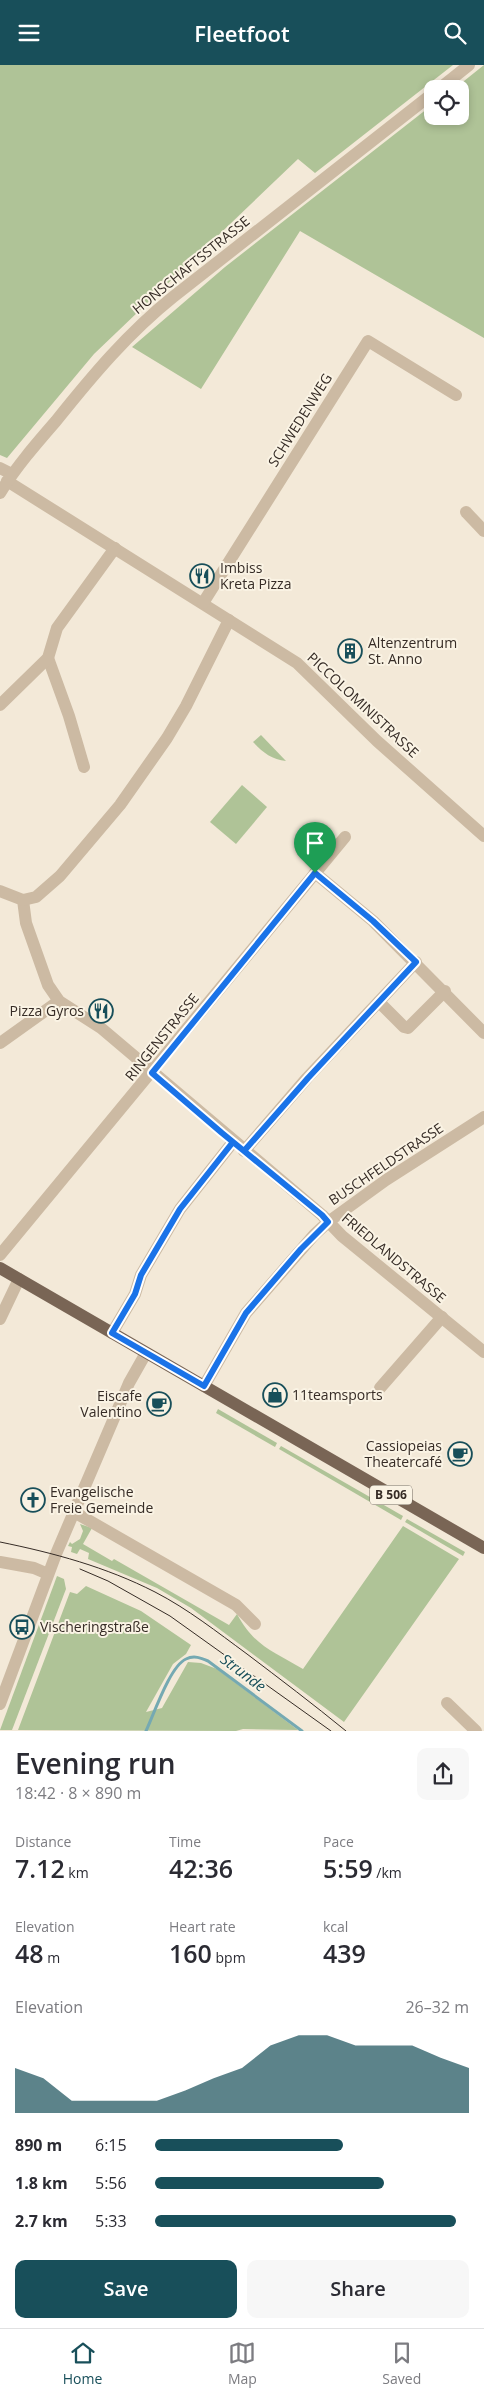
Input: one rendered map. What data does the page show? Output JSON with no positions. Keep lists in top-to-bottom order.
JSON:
{
  "streets": {
    "main road": ["B 506"],
    "street": [
      "HONSCHAFTSSTRASSE",
      "SCHWEDENWEG",
      "PICCOLOMINISTRASSE",
      "RINGENSTRASSE",
      "BUSCHFELDSTRASSE",
      "FRIEDLANDSTRASSE"
    ]
  },
  "crossings": [
    ["HONSCHAFTSSTRASSE", "PICCOLOMINISTRASSE"],
    ["SCHWEDENWEG", "PICCOLOMINISTRASSE"],
    ["RINGENSTRASSE", "FRIEDLANDSTRASSE"],
    ["BUSCHFELDSTRASSE", "FRIEDLANDSTRASSE"],
    ["BUSCHFELDSTRASSE", "B 506"]
  ],
  "water": ["Strunde"],
  "places": {
    "restaurant": ["Imbiss Kreta Pizza", "Pizza Gyros"],
    "building": ["Altenzentrum St. Anno"],
    "shop": ["11teamsports"],
    "cafe": ["Eiscafe Valentino", "Cassiopeias Theatercafé"],
    "church": ["Evangelische Freie Gemeinde"],
    "bus stop": ["Vischeringstraße"]
  },
  "page": {
    "header": "Fleetfoot",
    "heading": ["Evening run", "18:42 · 8 × 890 m"],
    "stats": [
      ["Distance", "7.12 km"],
      ["Time", "42:36"],
      ["Pace", "5:59 /km"],
      ["Elevation", "48 m"],
      ["Heart rate", "160 bpm"],
      ["kcal", "439"]
    ],
    "chart": ["Elevation", "26–32 m"],
    "list": [
      {
        "name": "890 m",
        "note": "6:15"
      },
      {
        "name": "1.8 km",
        "note": "5:56"
      },
      {
        "name": "2.7 km",
        "note": "5:33"
      }
    ],
    "buttons": ["Save", "Share"],
    "tabs": ["Home", "Map", "Saved"]
  }
}
